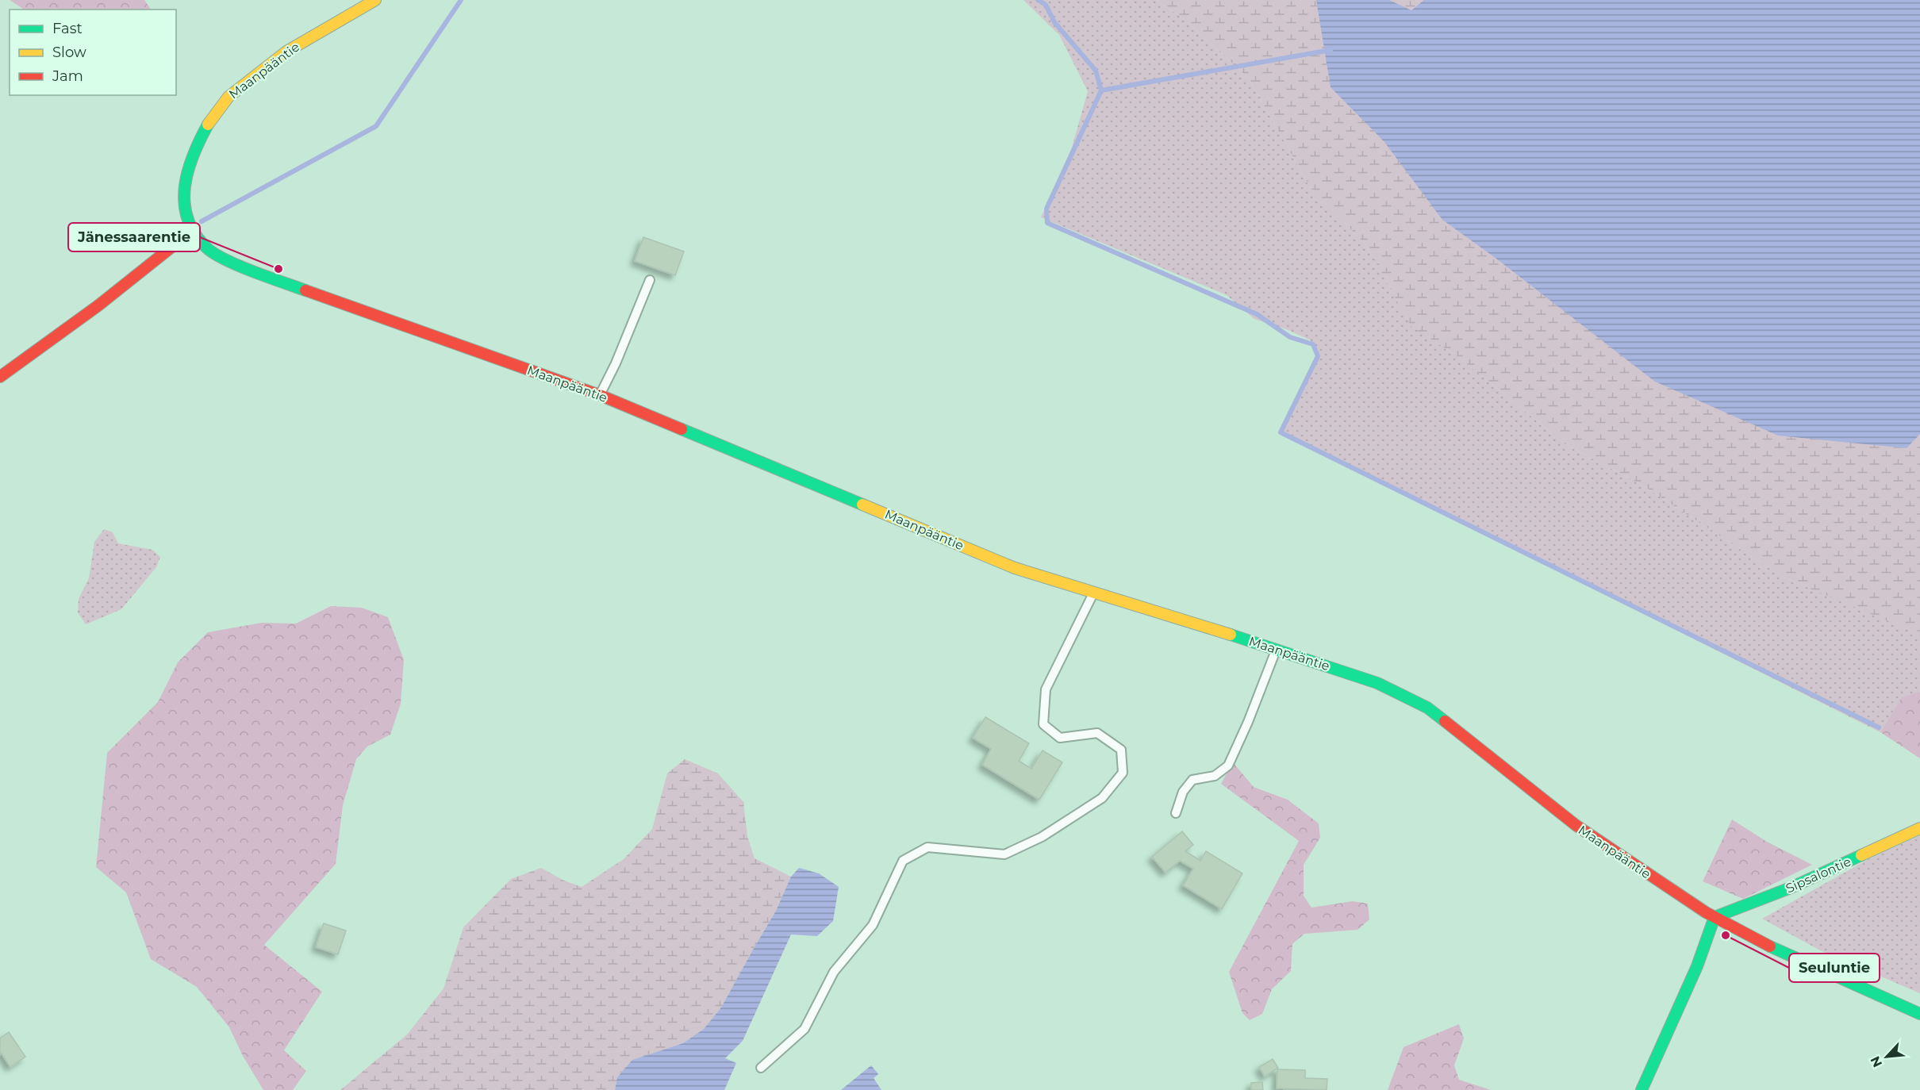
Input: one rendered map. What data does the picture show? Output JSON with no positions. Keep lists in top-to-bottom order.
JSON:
{
  "streets": {
    "street": ["Maanpääntie", "Sipsalontie"]
  },
  "crossings": [
    ["Maanpääntie", "Sipsalontie"]
  ],
  "places": ["Jänessaarentie", "Seuluntie"],
  "legend": ["Fast", "Slow", "Jam"],
  "north": "bottom left"
}
